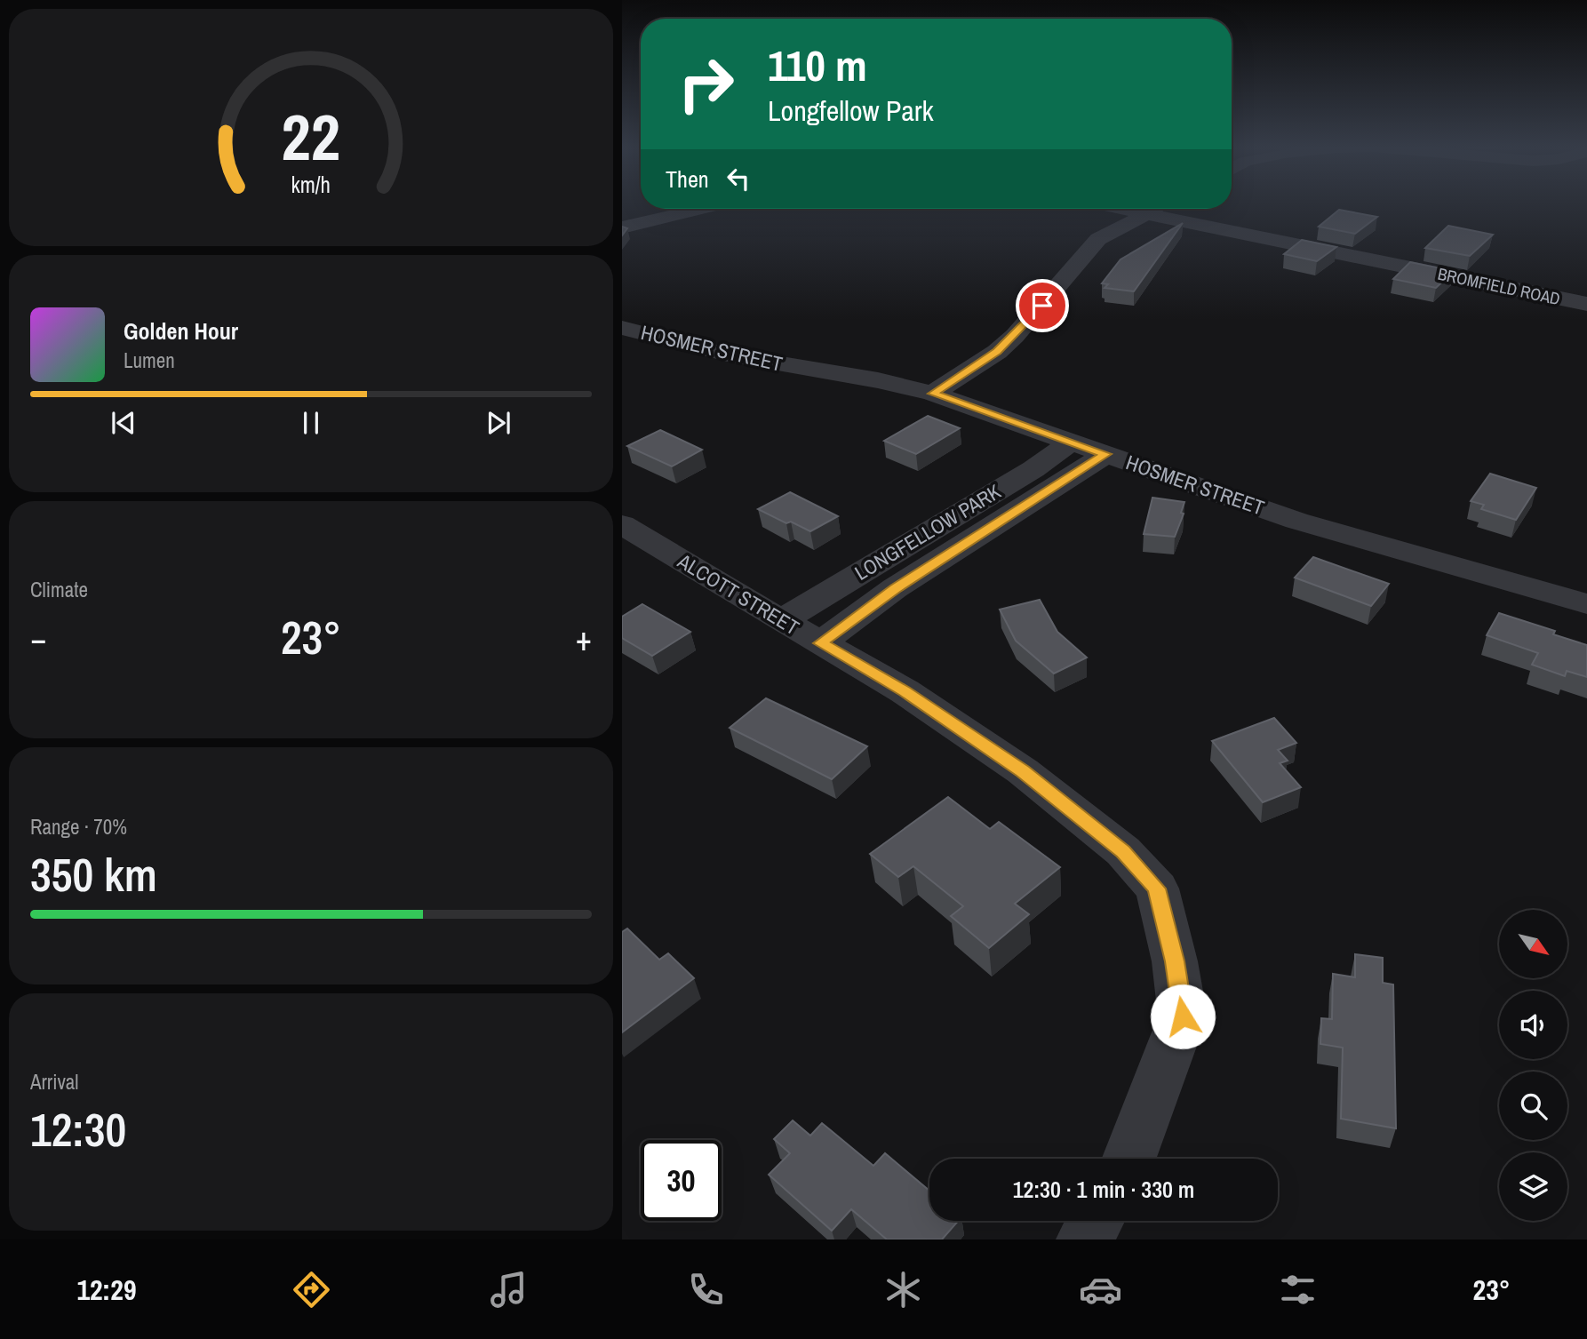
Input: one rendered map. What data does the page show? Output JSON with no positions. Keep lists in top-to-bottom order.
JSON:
{
  "streets": {
    "street": [
      "BROMFIELD ROAD",
      "HOSMER STREET",
      "LONGFELLOW PARK",
      "ALCOTT STREET"
    ]
  },
  "crossings": [
    ["HOSMER STREET", "LONGFELLOW PARK"],
    ["LONGFELLOW PARK", "ALCOTT STREET"]
  ],
  "north": "bottom right",
  "page": {
    "turn": ["110 m", "Longfellow Park"],
    "then": "Then",
    "song": ["Golden Hour", "Lumen"],
    "tile": [
      "Climate",
      ["Range · 70%", "350 km"],
      ["Arrival", "12:30"]
    ],
    "heat": ["−", "23°", "+"],
    "limit": "30",
    "trip": "12:30 · 1 min · 330 m",
    "tabs": ["12:29", "23°"],
    "gauge": ["22", "km/h"]
  }
}
